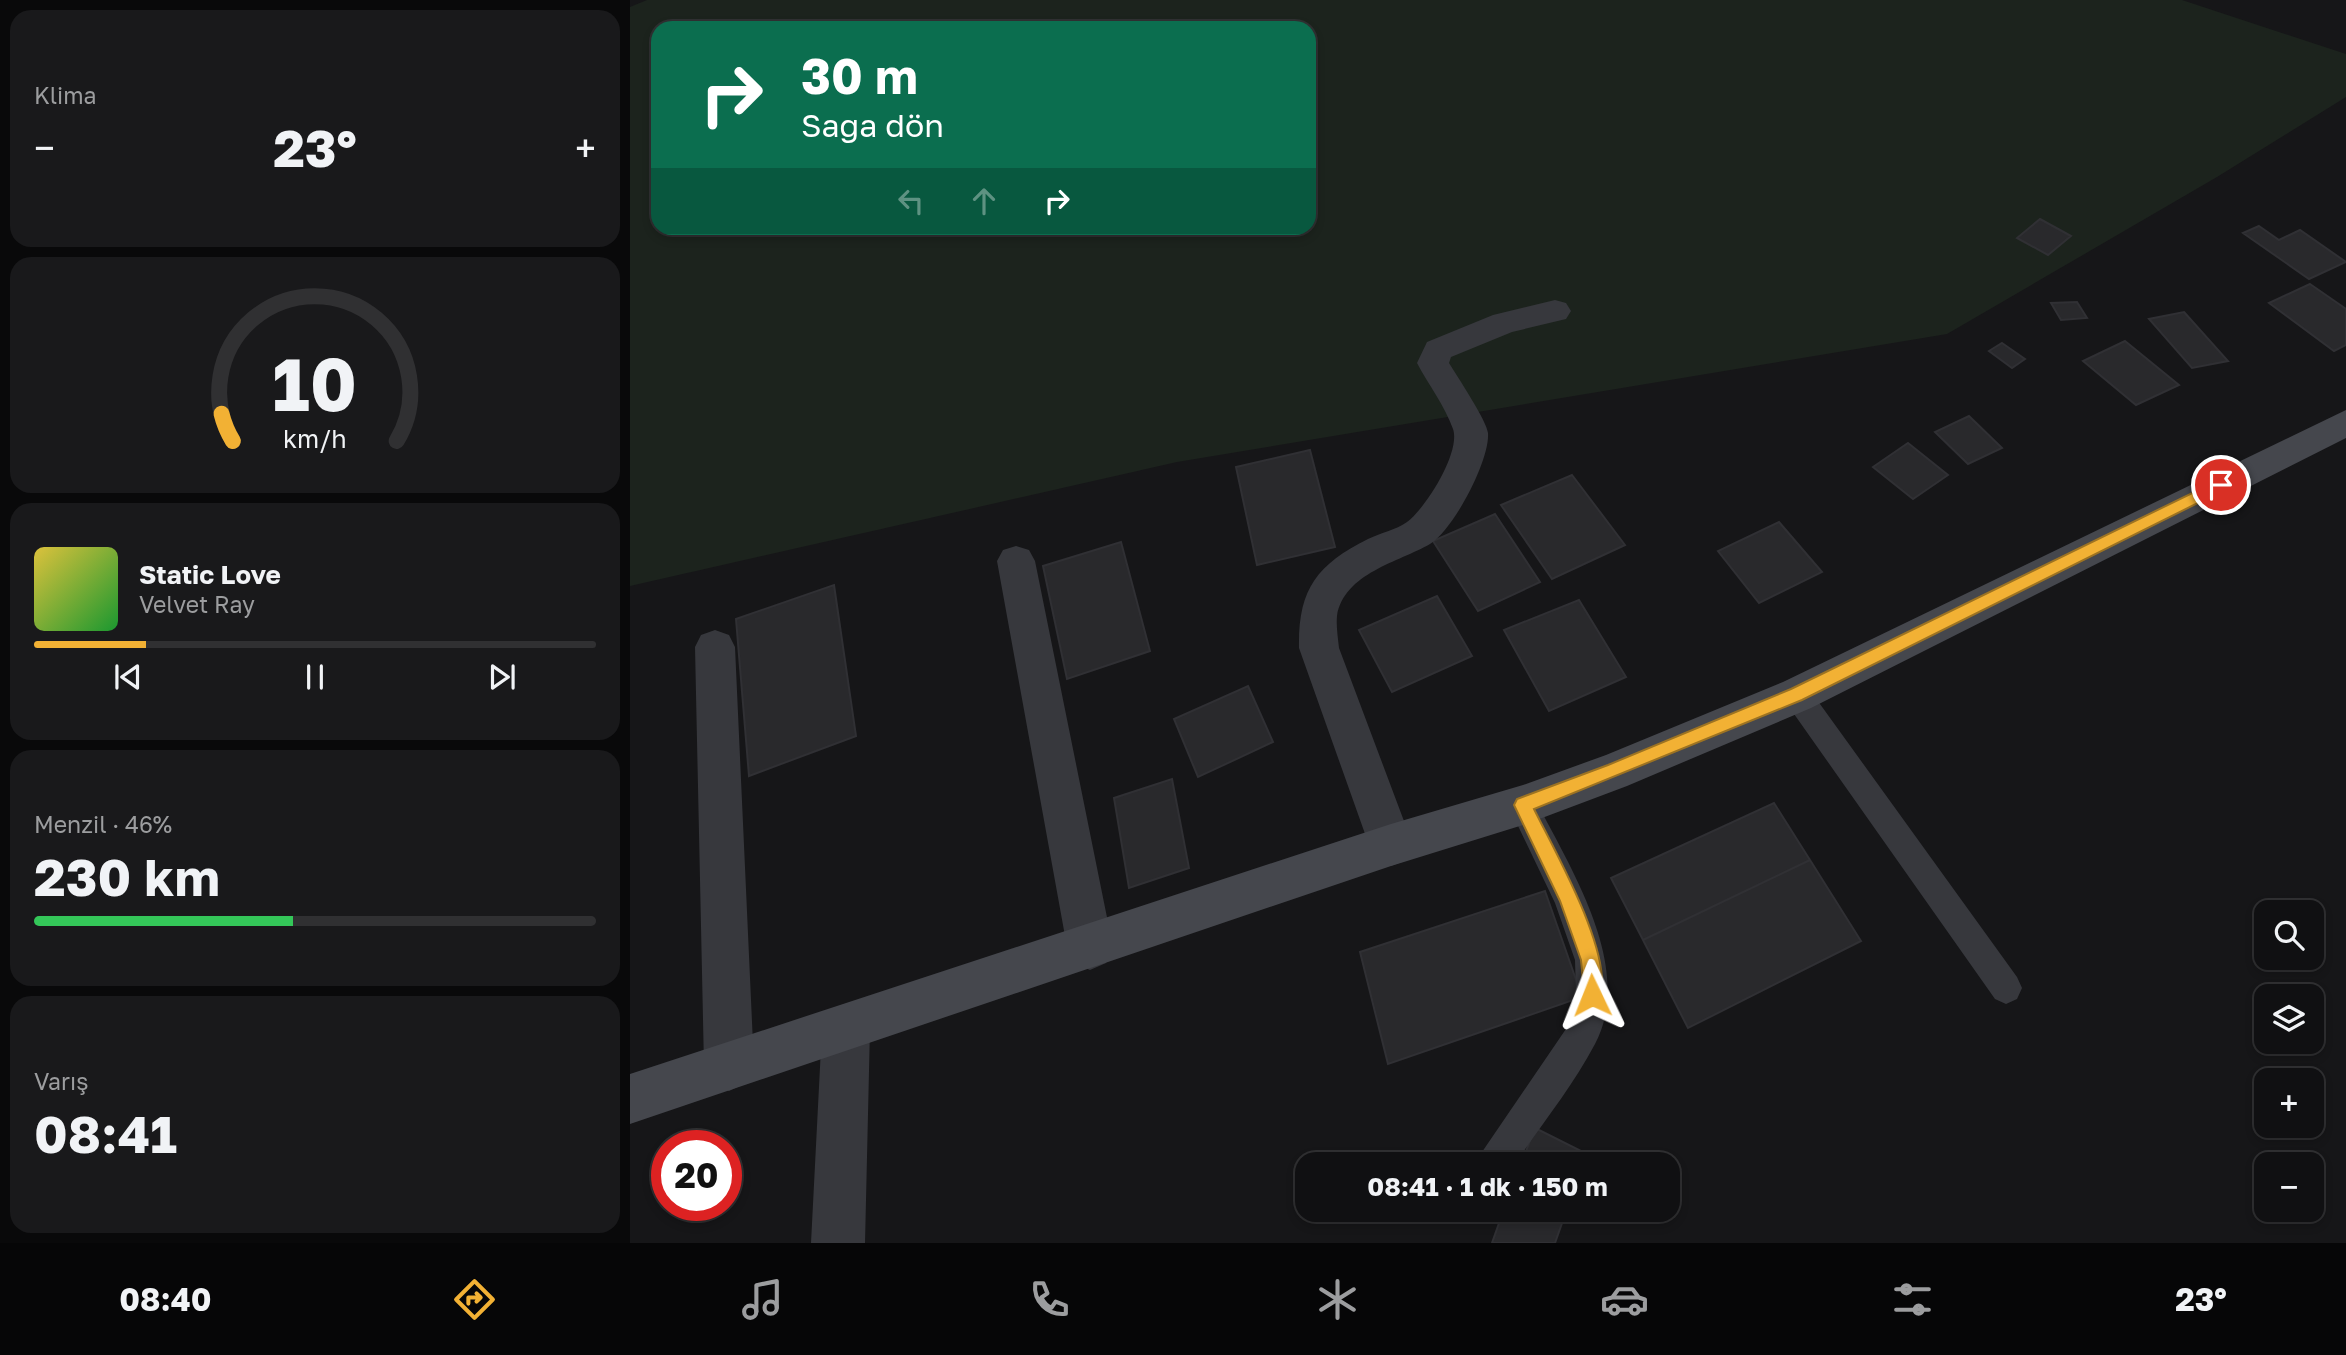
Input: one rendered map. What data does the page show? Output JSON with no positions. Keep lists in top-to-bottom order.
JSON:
{
  "page": {
    "tile": [
      "Klima",
      ["Menzil · 46%", "230 km"],
      ["Varış", "08:41"]
    ],
    "turn": ["30 m", "Sağa dön"],
    "heat": ["−", "23°", "+"],
    "song": ["Static Love", "Velvet Ray"],
    "map_buttons": ["+", "−"],
    "limit": "20",
    "trip": "08:41 · 1 dk · 150 m",
    "tabs": ["08:40", "23°"],
    "gauge": ["10", "km/h"]
  }
}
